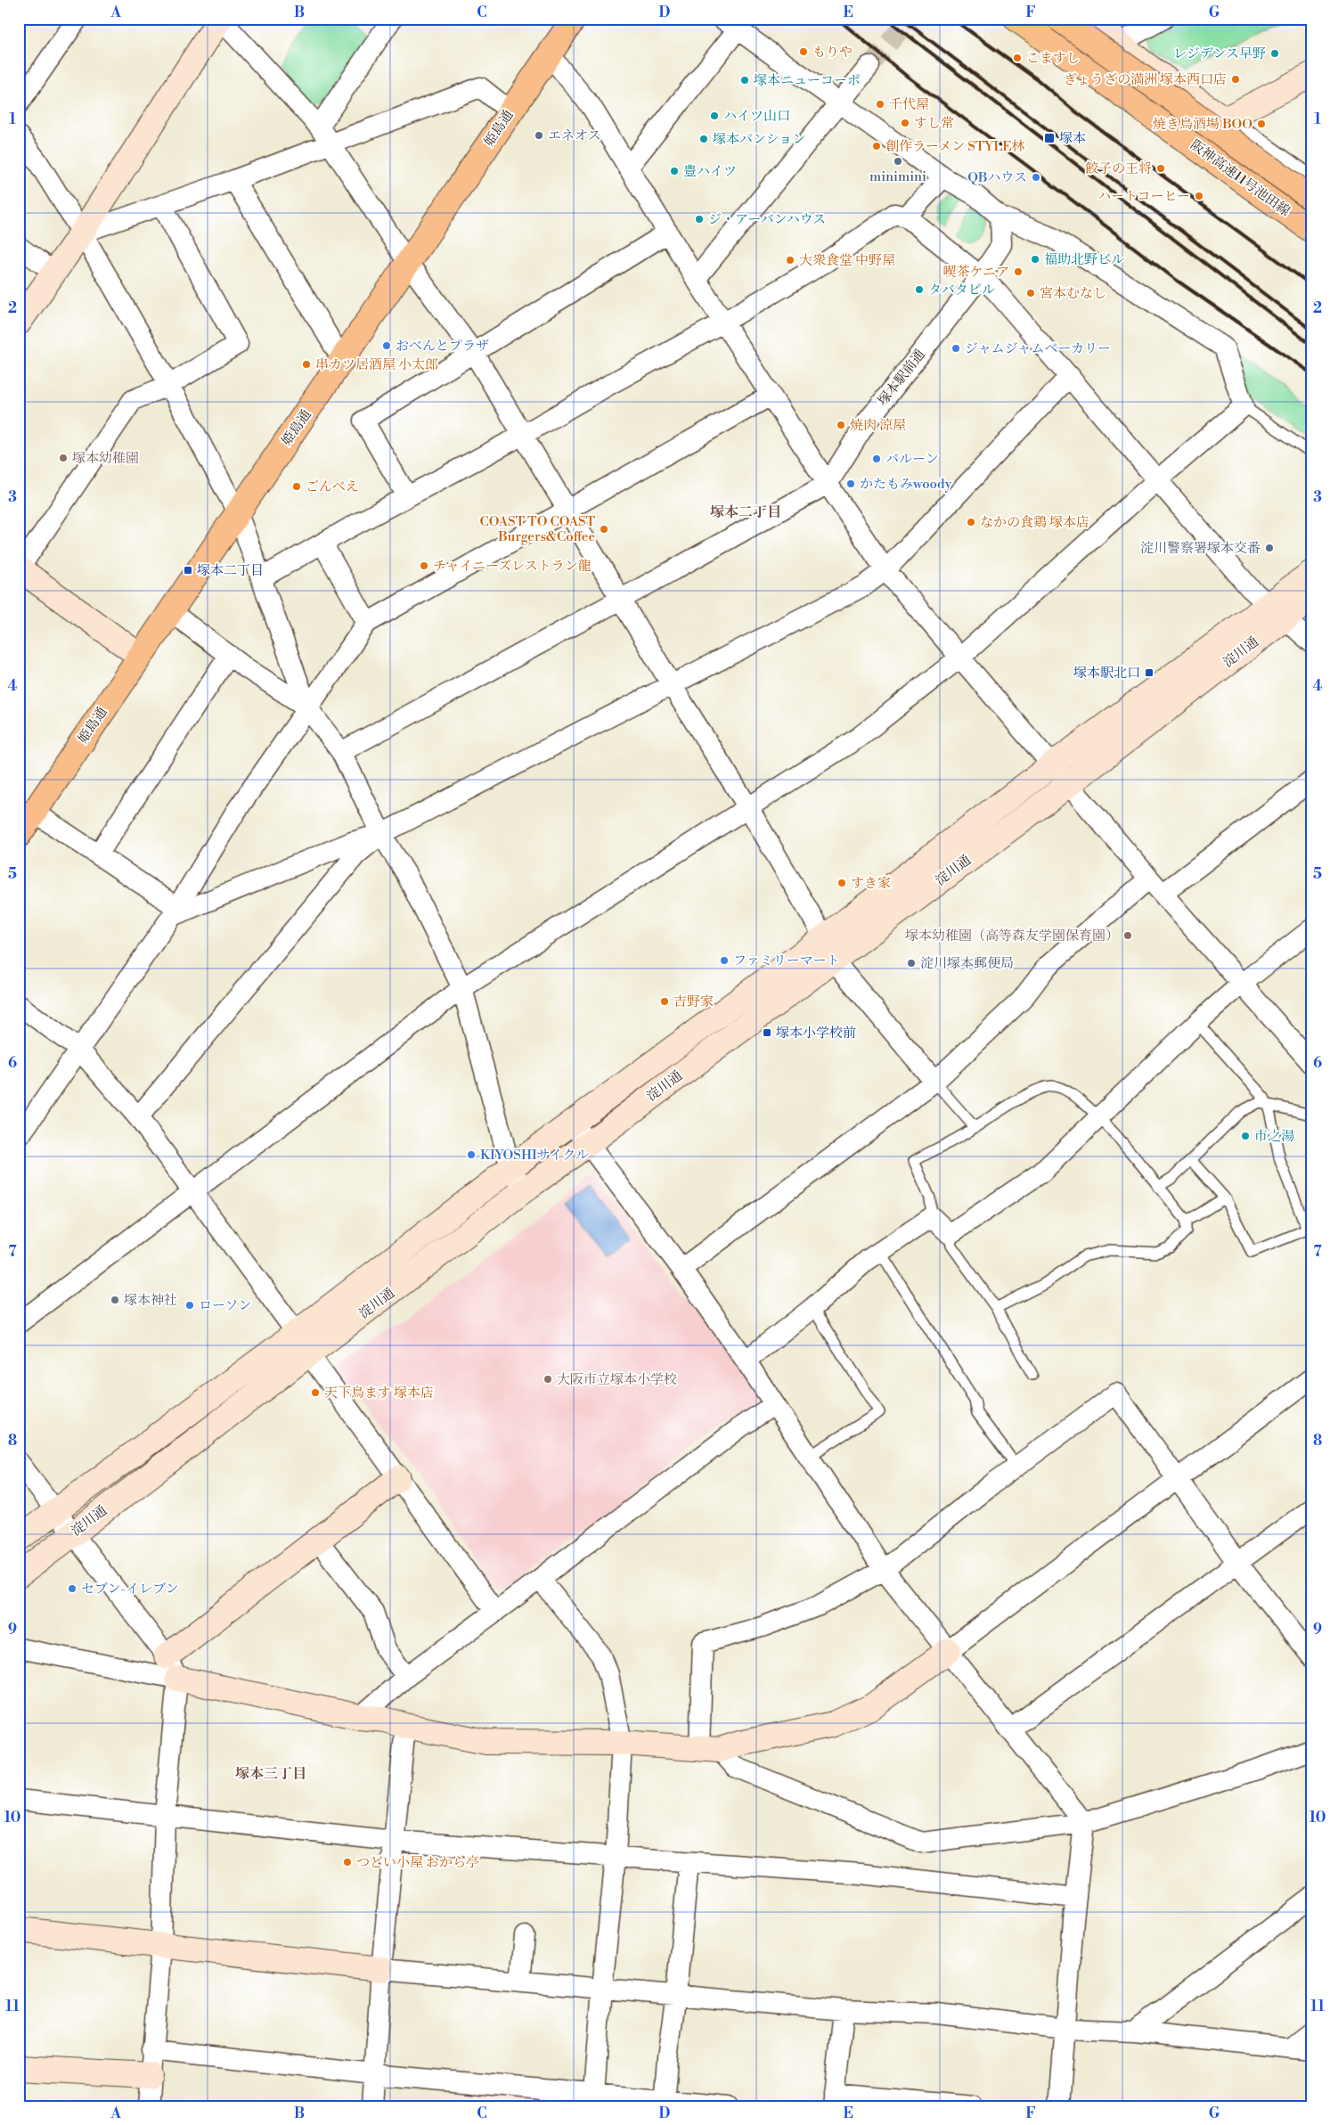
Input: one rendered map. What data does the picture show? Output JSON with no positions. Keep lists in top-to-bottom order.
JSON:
{
  "streets": {
    "main road": ["姫島通", "阪神高速11号池田線"],
    "street": ["塚本駅前通", "淀川通"]
  },
  "districts": ["塚本二丁目", "塚本三丁目"],
  "places": {
    "other": [
      "もりや",
      "レジデンス早野",
      "こますし",
      "ぎょうざの満洲 塚本西口店",
      "塚本ニューコーポ",
      "千代屋",
      "ハイツ山口",
      "すし常",
      "焼き鳥酒場 BOO",
      "エネオス",
      "塚本パンション",
      "創作ラーメン STYLE林",
      "minimini",
      "餃子の王将",
      "豊ハイツ",
      "QBハウス",
      "ハートコーヒー",
      "ジ・アーバンハウス",
      "福助北野ビル",
      "大衆食堂 中野屋",
      "喫茶ケニア",
      "タバタビル",
      "宮本むなし",
      "おべんとプラザ",
      "ジャムジャムベーカリー",
      "串カツ居酒屋 小太郎",
      "焼肉 涼屋",
      "塚本幼稚園",
      "バルーン",
      "かたもみwoody",
      "ごんべえ",
      "なかの食鶏 塚本店",
      "COAST TO COAST Burgers&Coffee",
      "淀川警察署塚本交番",
      "チャイニーズレストラン龍",
      "すき家",
      "塚本幼稚園（高等森友学園保育園）",
      "ファミリーマート",
      "淀川塚本郵便局",
      "吉野家",
      "市之湯",
      "KIYOSHIサイクル",
      "塚本神社",
      "ローソン",
      "大阪市立塚本小学校",
      "天下鳥ます 塚本店",
      "セブン-イレブン",
      "つどい小屋 おから亭"
    ],
    "transit": [
      "塚本",
      "塚本二丁目",
      "塚本駅北口",
      "塚本小学校前"
    ]
  },
  "grid": {
    "columns": [
      "A",
      "B",
      "C",
      "D",
      "E",
      "F",
      "G"
    ],
    "rows": [
      "1",
      "2",
      "3",
      "4",
      "5",
      "6",
      "7",
      "8",
      "9",
      "10",
      "11"
    ]
  }
}
